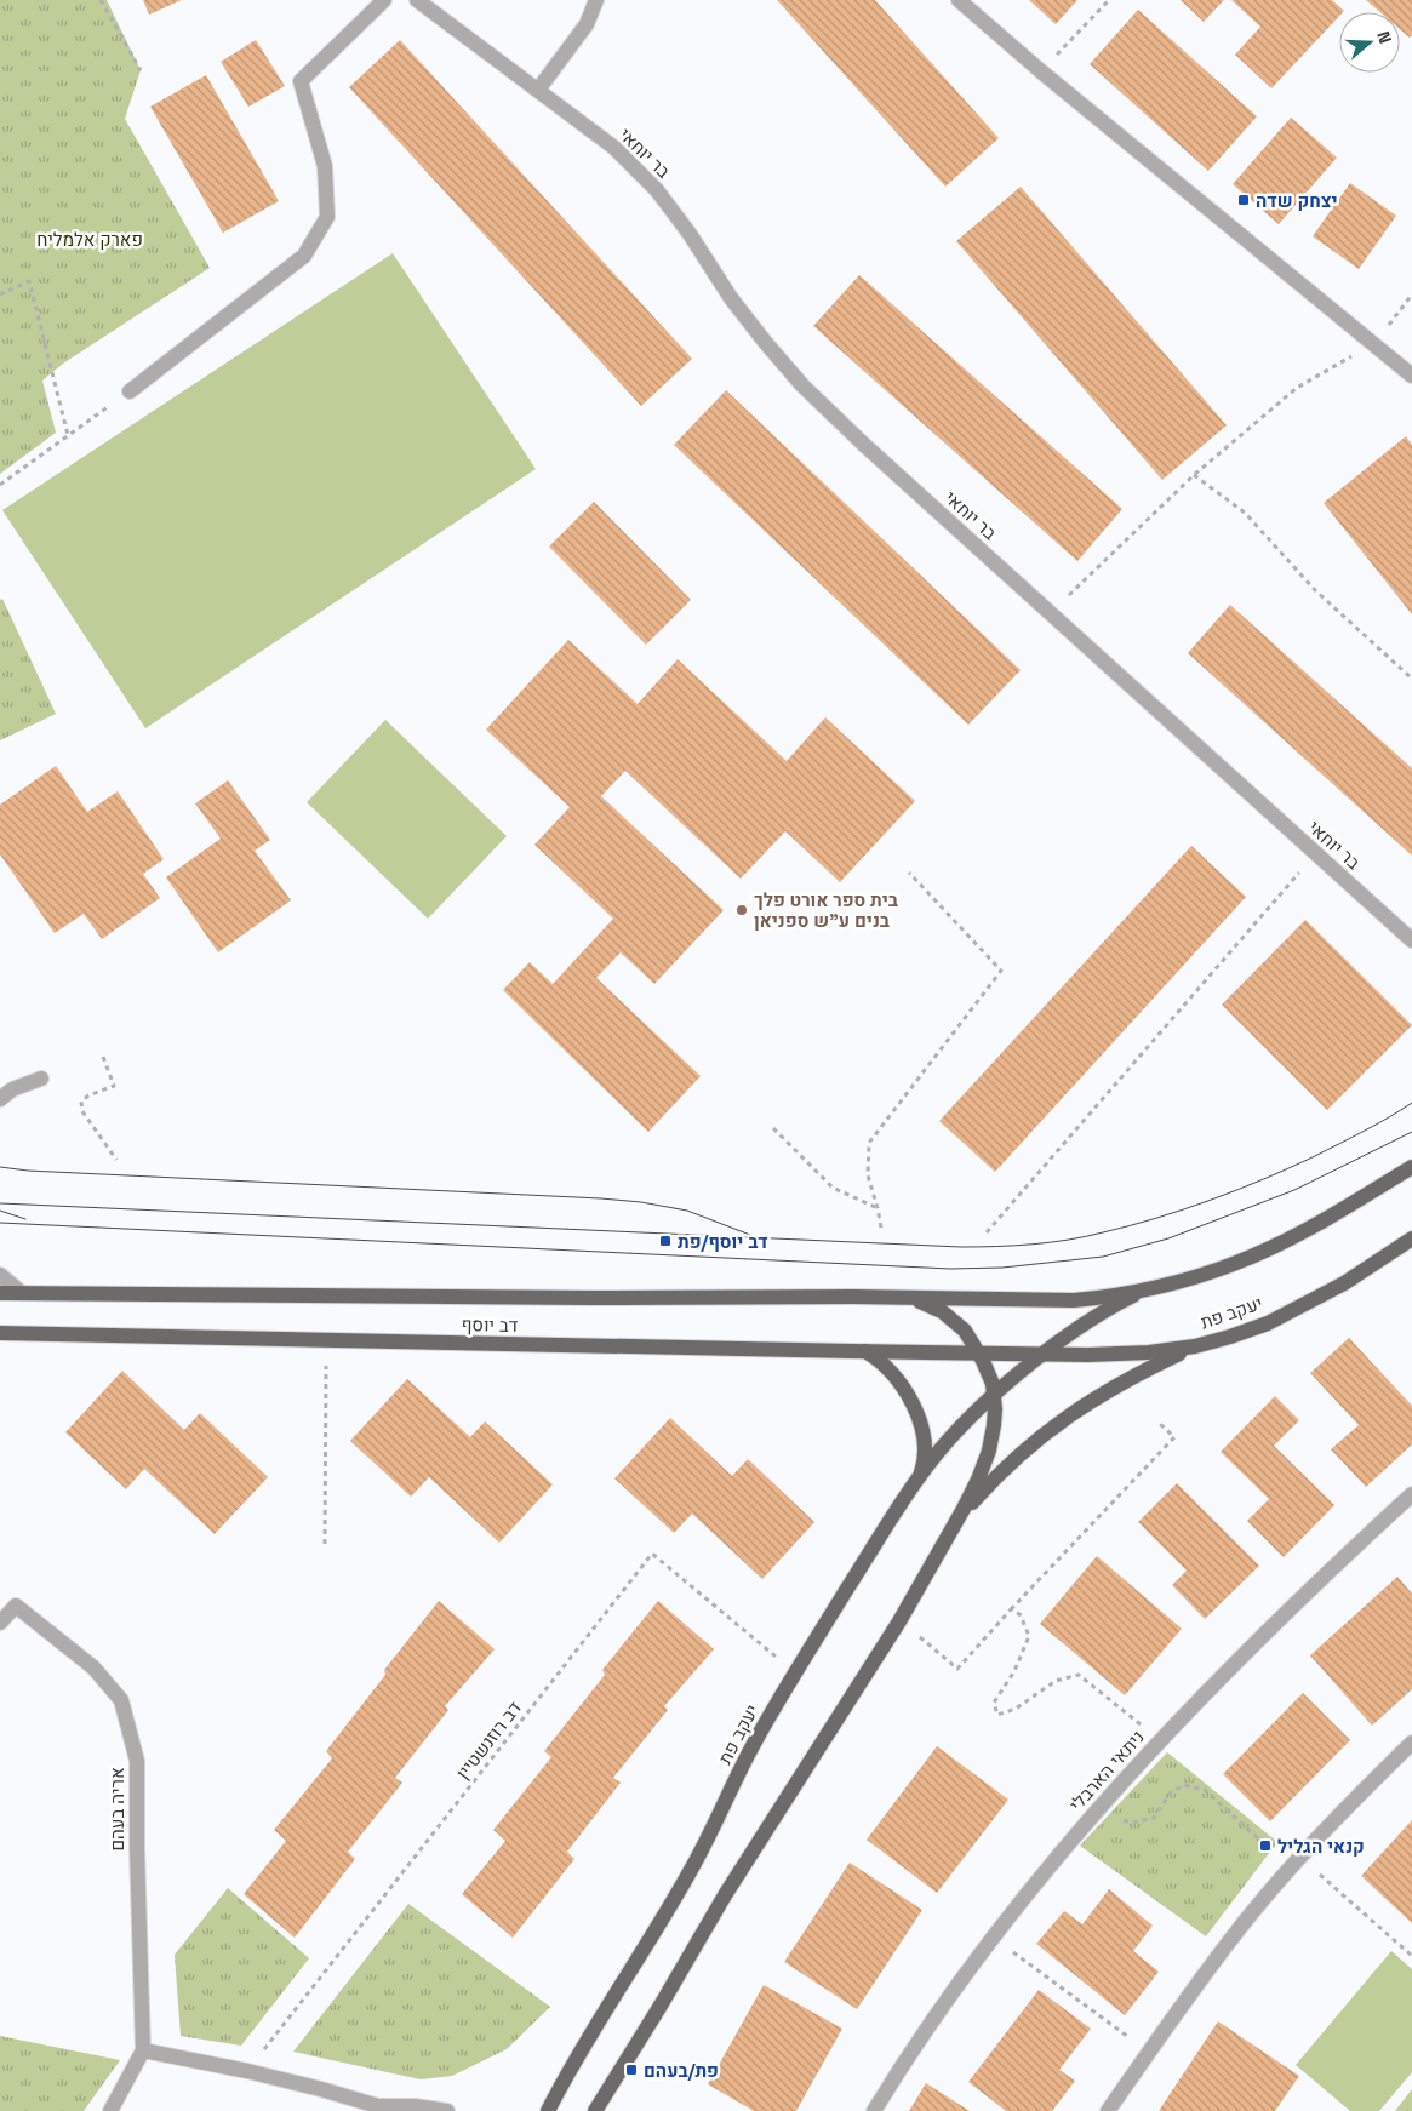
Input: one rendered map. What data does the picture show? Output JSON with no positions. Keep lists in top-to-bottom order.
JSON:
{
  "streets": {
    "main road": ["יעקב פת", "דב יוסף"],
    "street": ["בר יוחאי", "ניתאי הארבלי", "אריה בעהם"],
    "path": ["דב רוזנשטיין"]
  },
  "crossings": [
    ["יעקב פת", "דב יוסף"]
  ],
  "parks": ["פארק אלמליח"],
  "places": {
    "transit": [
      "יצחק שדה",
      "דב יוסף/פת",
      "קנאי הגליל",
      "פת/בעהם"
    ],
    "other": ["בית ספר אורט פלך בנים ע\"ש ספניאן"]
  },
  "north": "right"
}
